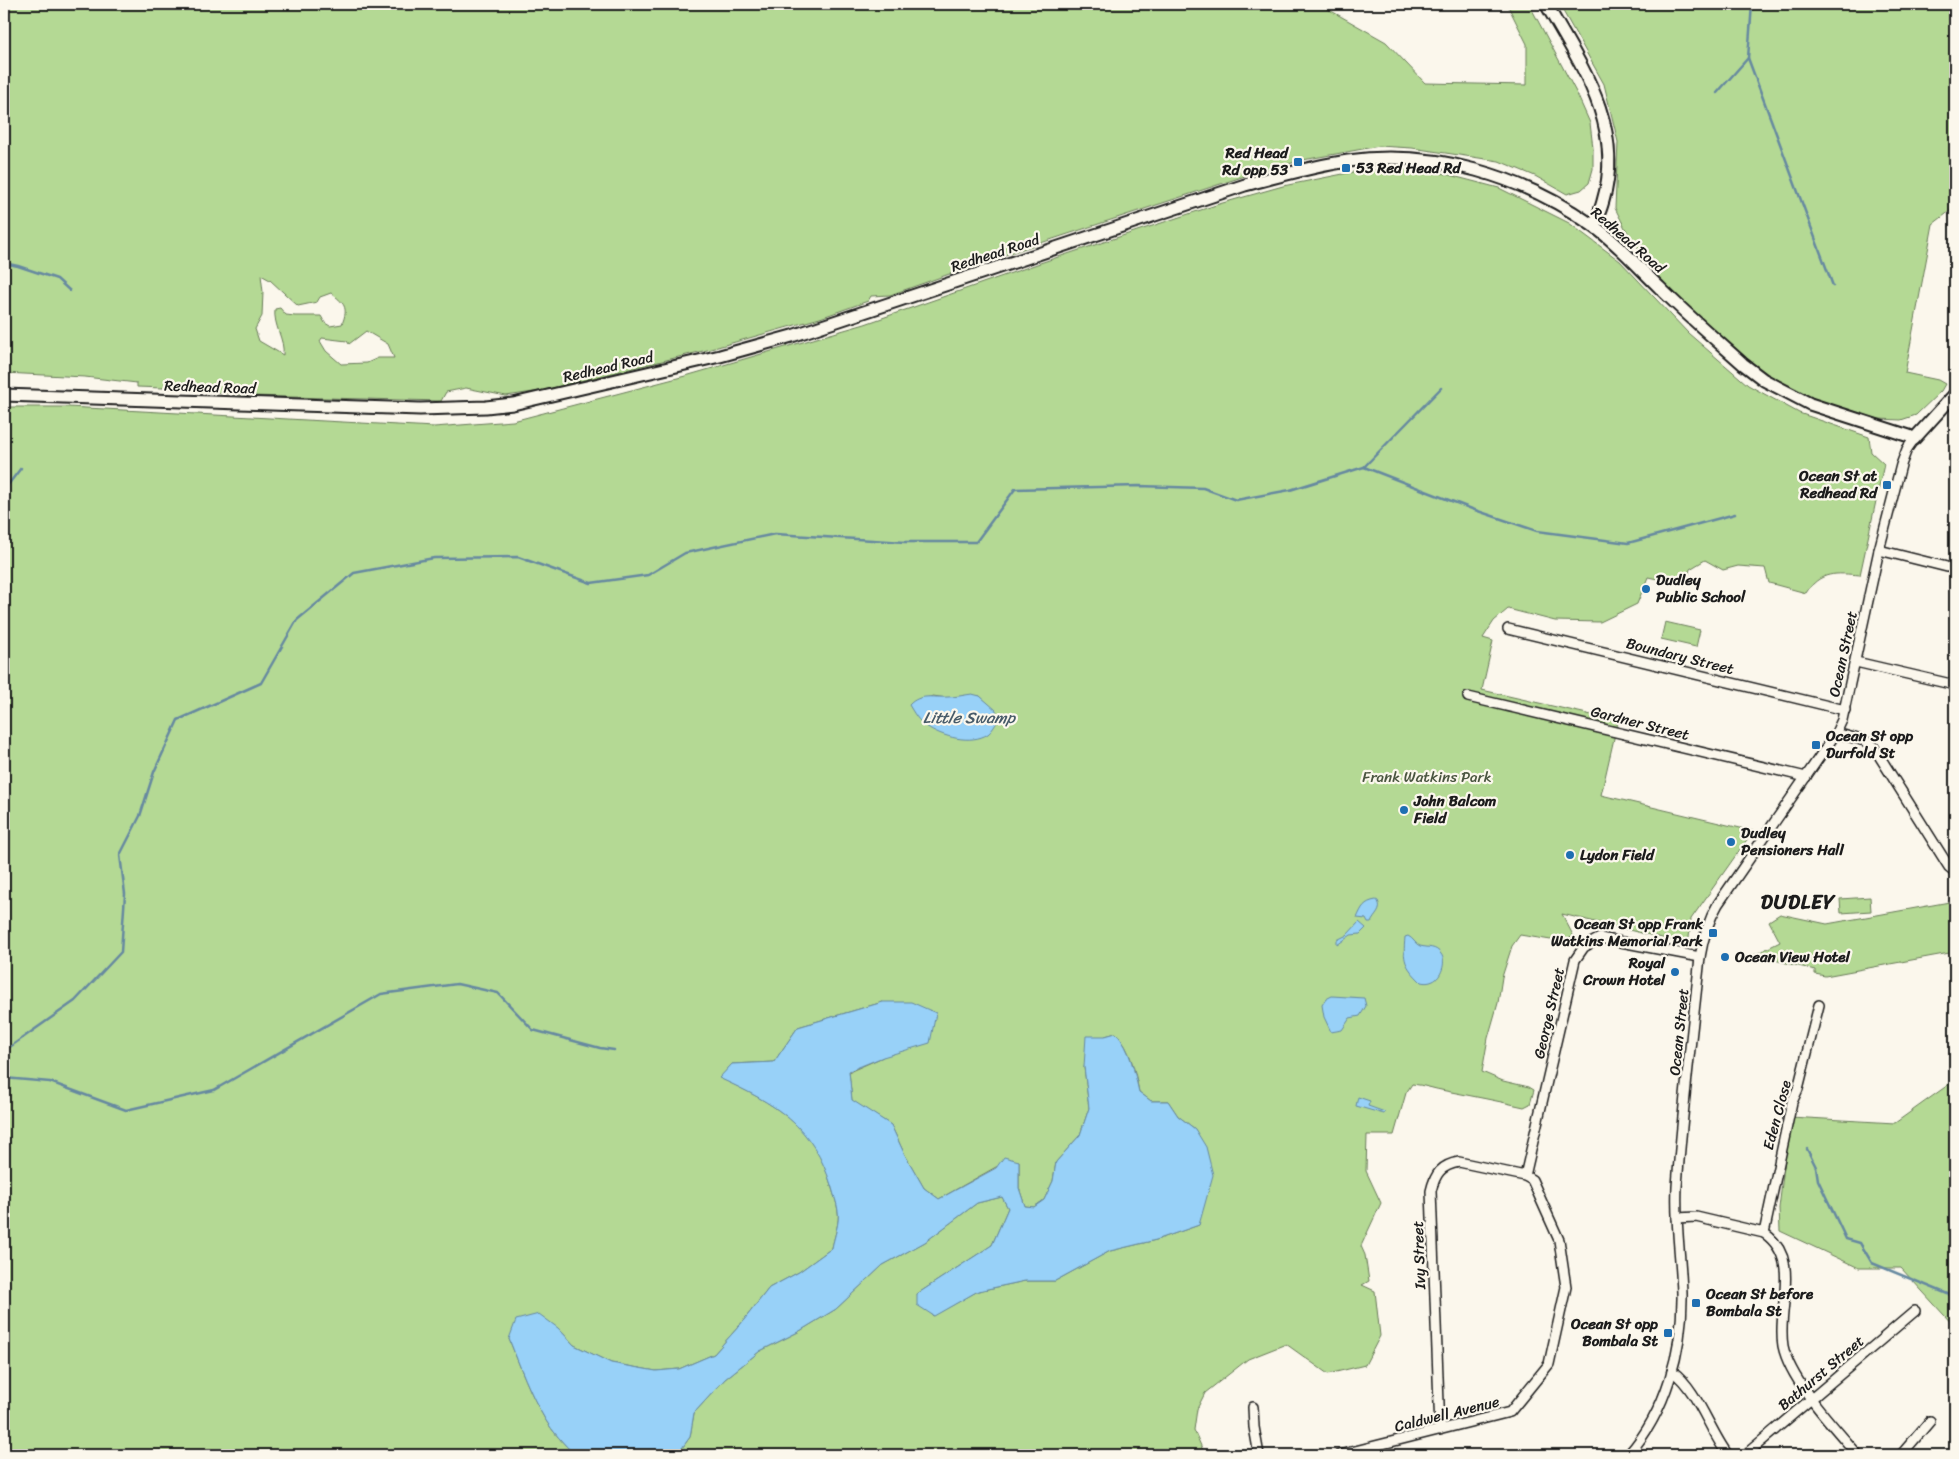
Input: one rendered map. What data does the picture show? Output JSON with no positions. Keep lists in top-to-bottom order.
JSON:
{
  "streets": {
    "main road": ["Redhead Road"],
    "street": [
      "Ocean Street",
      "Boundary Street",
      "Gardner Street",
      "George Street",
      "Eden Close",
      "Ivy Street",
      "Bathurst Street",
      "Caldwell Avenue"
    ]
  },
  "crossings": [
    ["Redhead Road", "Ocean Street"],
    ["Ocean Street", "Boundary Street"],
    ["Ocean Street", "Gardner Street"],
    ["Ocean Street", "George Street"],
    ["George Street", "Ivy Street"],
    ["George Street", "Caldwell Avenue"],
    ["Ivy Street", "Caldwell Avenue"]
  ],
  "districts": ["DUDLEY"],
  "water": ["Little Swamp"],
  "parks": ["Frank Watkins Park"],
  "places": {
    "transit": [
      "Red Head Rd opp 53",
      "53 Red Head Rd",
      "Ocean St at Redhead Rd",
      "Ocean St opp Durfold St",
      "Ocean St opp Frank Watkins Memorial Park",
      "Ocean St before Bombala St",
      "Ocean St opp Bombala St"
    ],
    "other": [
      "Dudley Public School",
      "John Balcom Field",
      "Dudley Pensioners Hall",
      "Lydon Field",
      "Ocean View Hotel",
      "Royal Crown Hotel"
    ]
  }
}
